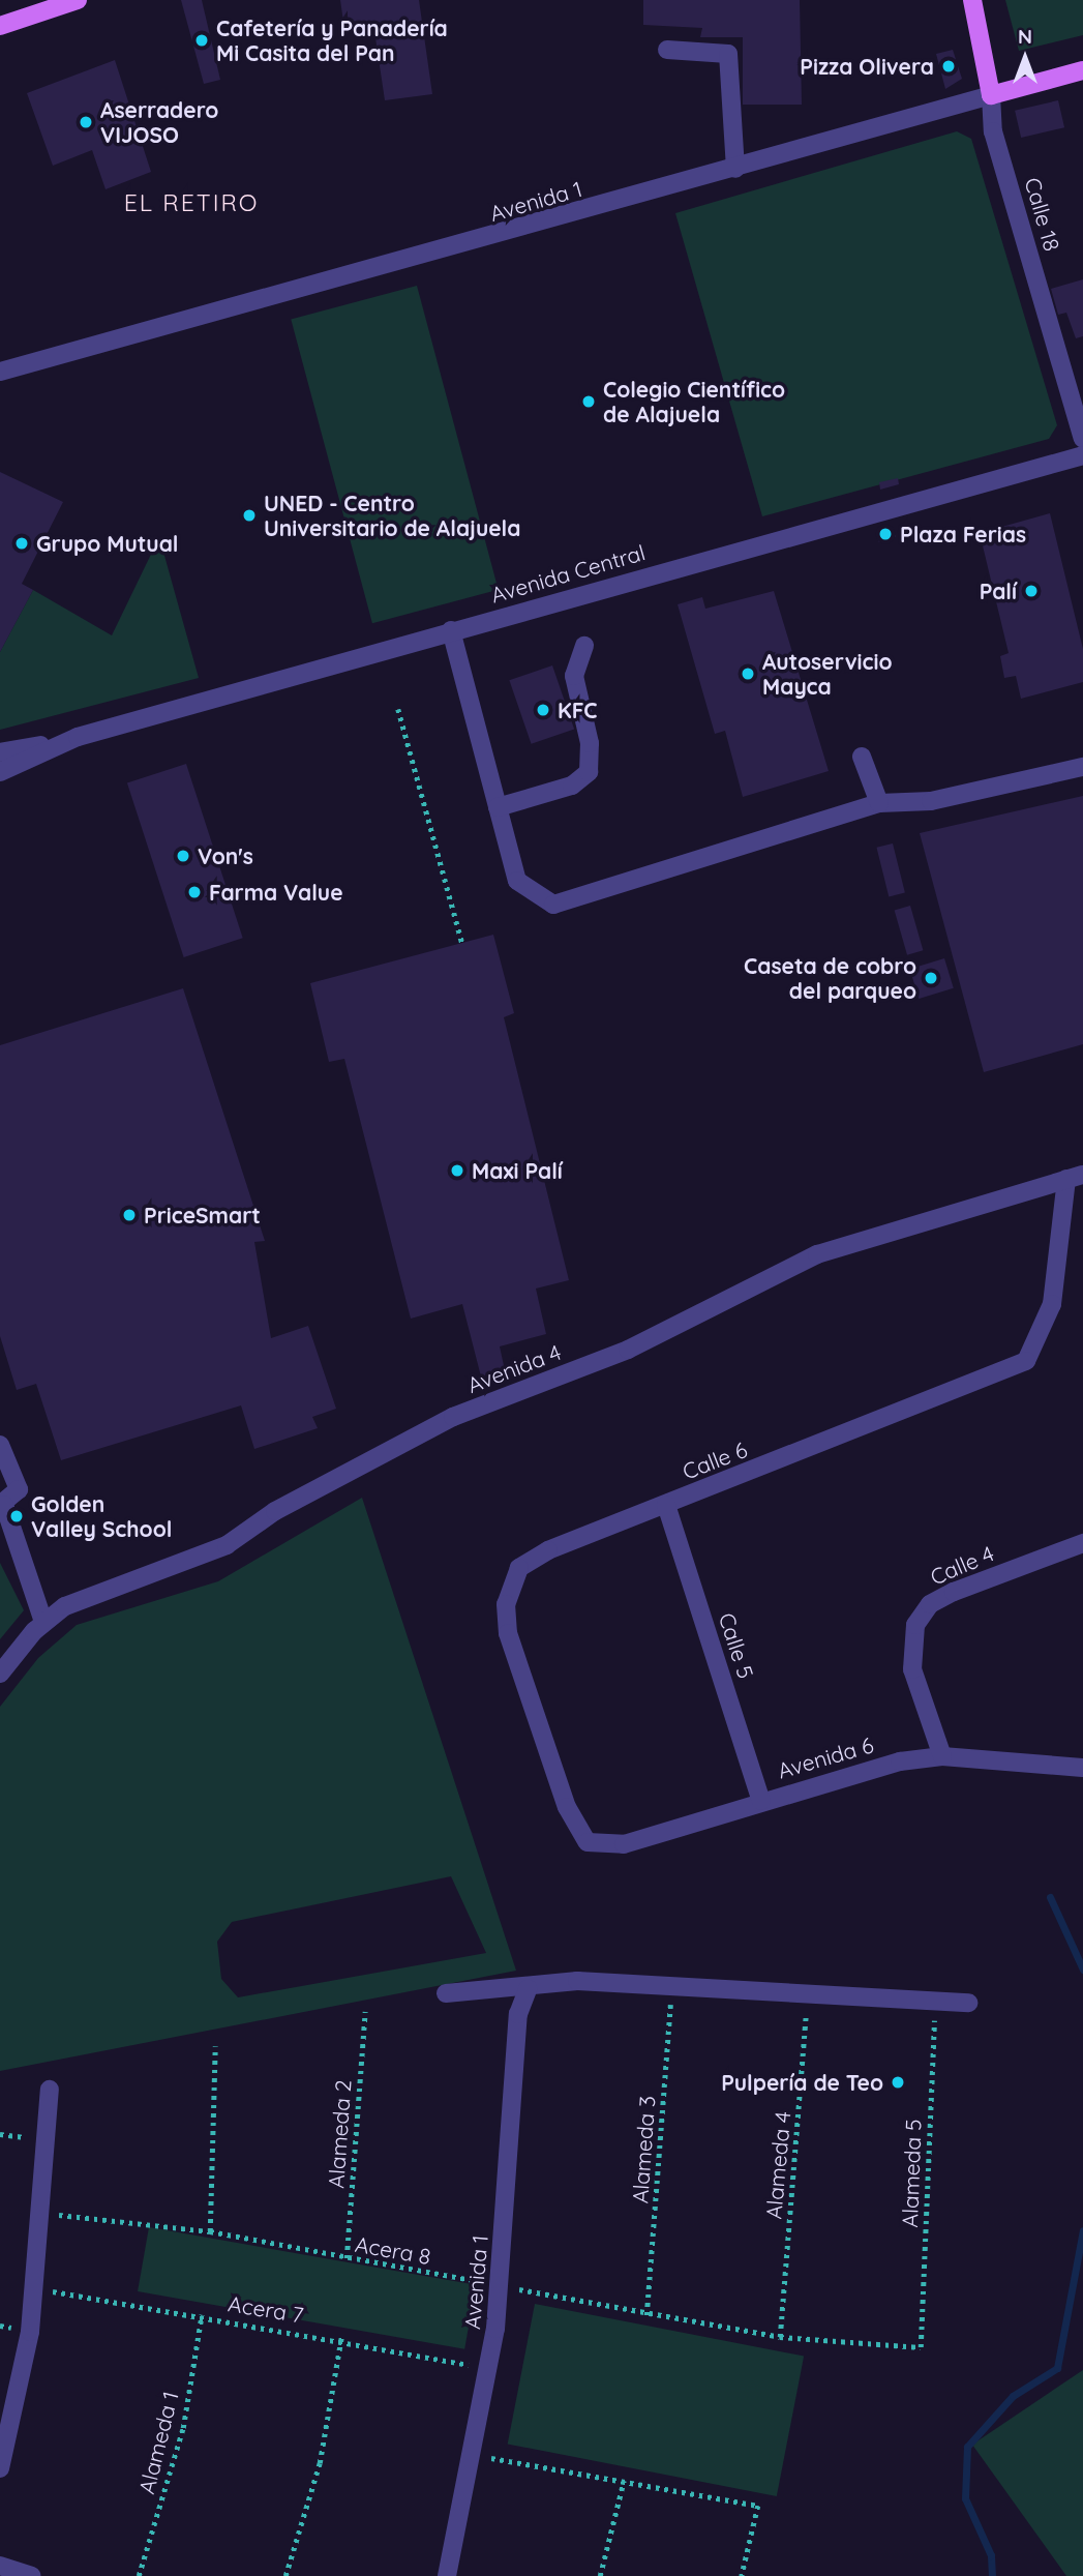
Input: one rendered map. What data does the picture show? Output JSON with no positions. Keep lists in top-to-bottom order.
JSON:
{
  "streets": {
    "main road": ["Avenida 1", "Calle 18"],
    "street": [
      "Avenida Central",
      "Avenida 4",
      "Calle 6",
      "Calle 4",
      "Calle 5",
      "Avenida 6"
    ],
    "path": [
      "Alameda 2",
      "Alameda 3",
      "Alameda 4",
      "Alameda 5",
      "Acera 8",
      "Acera 7",
      "Alameda 1"
    ]
  },
  "crossings": [
    ["Avenida 1", "Calle 18"],
    ["Avenida 1", "Acera 8"],
    ["Avenida 1", "Acera 7"],
    ["Avenida 4", "Calle 6"],
    ["Calle 6", "Calle 5"],
    ["Calle 6", "Avenida 6"],
    ["Calle 4", "Avenida 6"],
    ["Calle 5", "Avenida 6"],
    ["Alameda 2", "Acera 8"],
    ["Alameda 3", "Acera 8"],
    ["Alameda 4", "Acera 8"],
    ["Alameda 5", "Acera 8"],
    ["Acera 7", "Alameda 1"]
  ],
  "districts": ["EL RETIRO"],
  "places": [
    "Cafetería y Panadería Mi Casita del Pan",
    "Pizza Olivera",
    "Aserradero VIJOSO",
    "Colegio Científico de Alajuela",
    "UNED - Centro Universitario de Alajuela",
    "Plaza Ferias",
    "Grupo Mutual",
    "Palí",
    "Autoservicio Mayca",
    "KFC",
    "Von's",
    "Farma Value",
    "Caseta de cobro del parqueo",
    "Maxi Palí",
    "PriceSmart",
    "Golden Valley School",
    "Pulpería de Teo"
  ],
  "north": "top"
}
